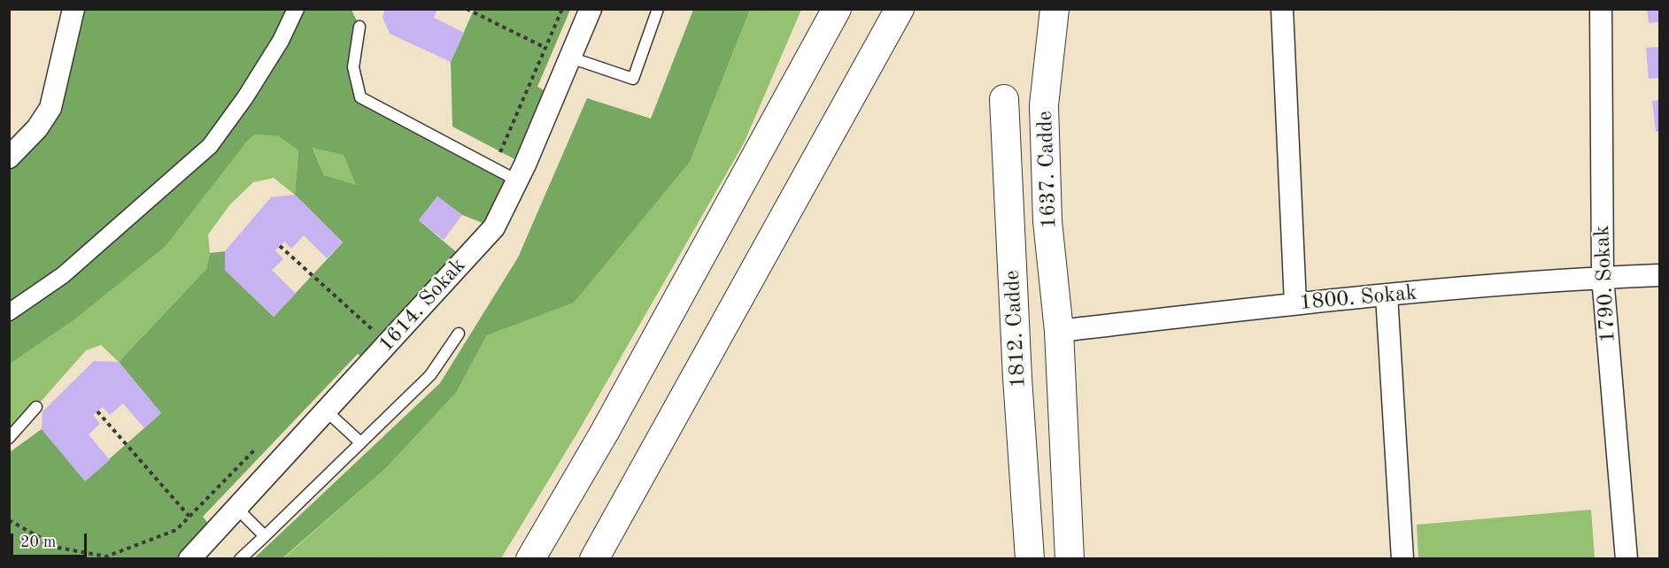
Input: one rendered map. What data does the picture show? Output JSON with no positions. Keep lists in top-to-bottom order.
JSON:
{
  "streets": {
    "street": [
      "1637. Cadde",
      "1790. Sokak",
      "1800. Sokak",
      "1614. Sokak",
      "1812. Cadde"
    ]
  },
  "crossings": [
    ["1637. Cadde", "1800. Sokak"],
    ["1637. Cadde", "1812. Cadde"],
    ["1790. Sokak", "1800. Sokak"],
    ["1800. Sokak", "1812. Cadde"]
  ],
  "scale_bar": "20 m"
}
